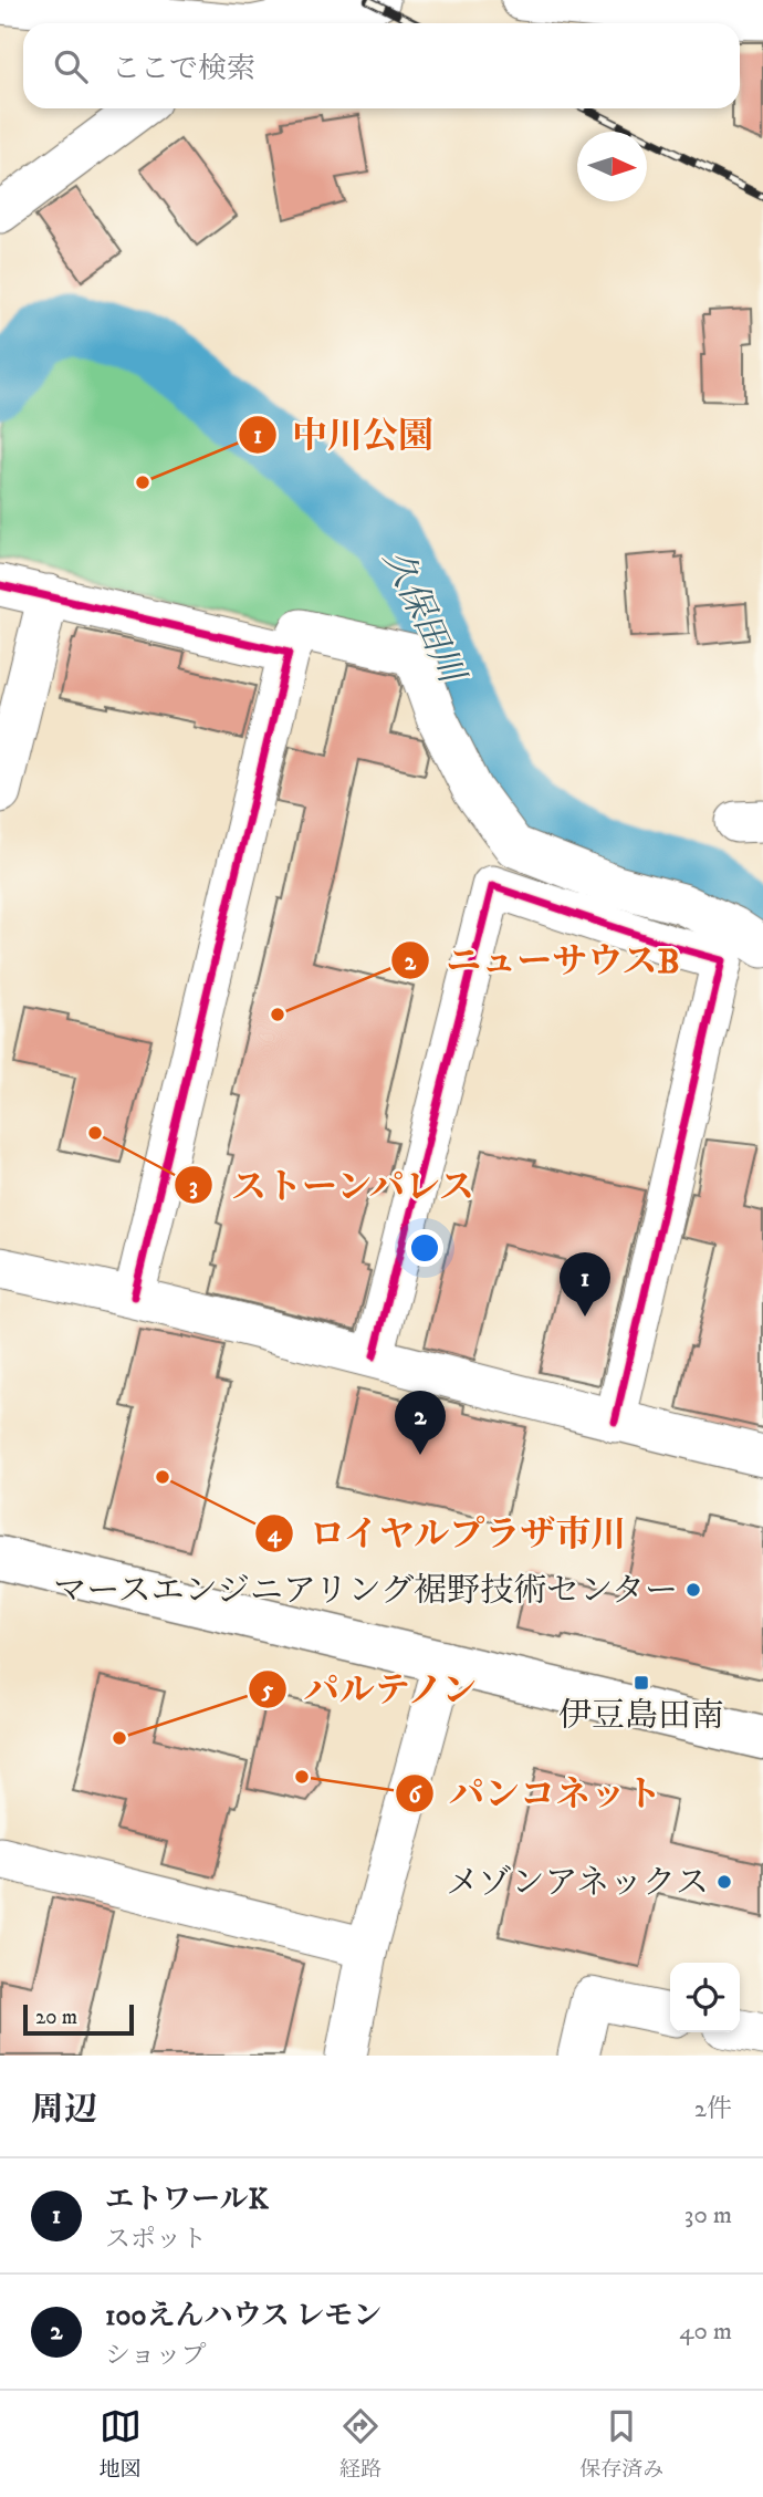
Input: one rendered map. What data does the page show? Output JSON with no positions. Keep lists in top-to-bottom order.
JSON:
{
  "water": ["久保田川"],
  "places": {
    "other": [
      "中川公園",
      "ニューサウスB",
      "ストーンパレス",
      "ロイヤルプラザ市川",
      "マースエンジニアリング裾野技術センター",
      "パルテノン",
      "パンコネット",
      "メゾンアネックス"
    ],
    "transit": ["伊豆島田南"]
  },
  "scale_bar": "20 m",
  "north": "right",
  "page": {
    "search": "ここで検索",
    "pins": ["1", "2"],
    "scale": "20 m",
    "heading": ["周辺", "2件"],
    "list": [
      {
        "mark": "1",
        "name": "エトワールK",
        "note": "スポット",
        "value": "30 m"
      },
      {
        "mark": "2",
        "name": "100えんハウス レモン",
        "note": "ショップ",
        "value": "40 m"
      }
    ],
    "nav": ["地図", "経路", "保存済み"]
  }
}
